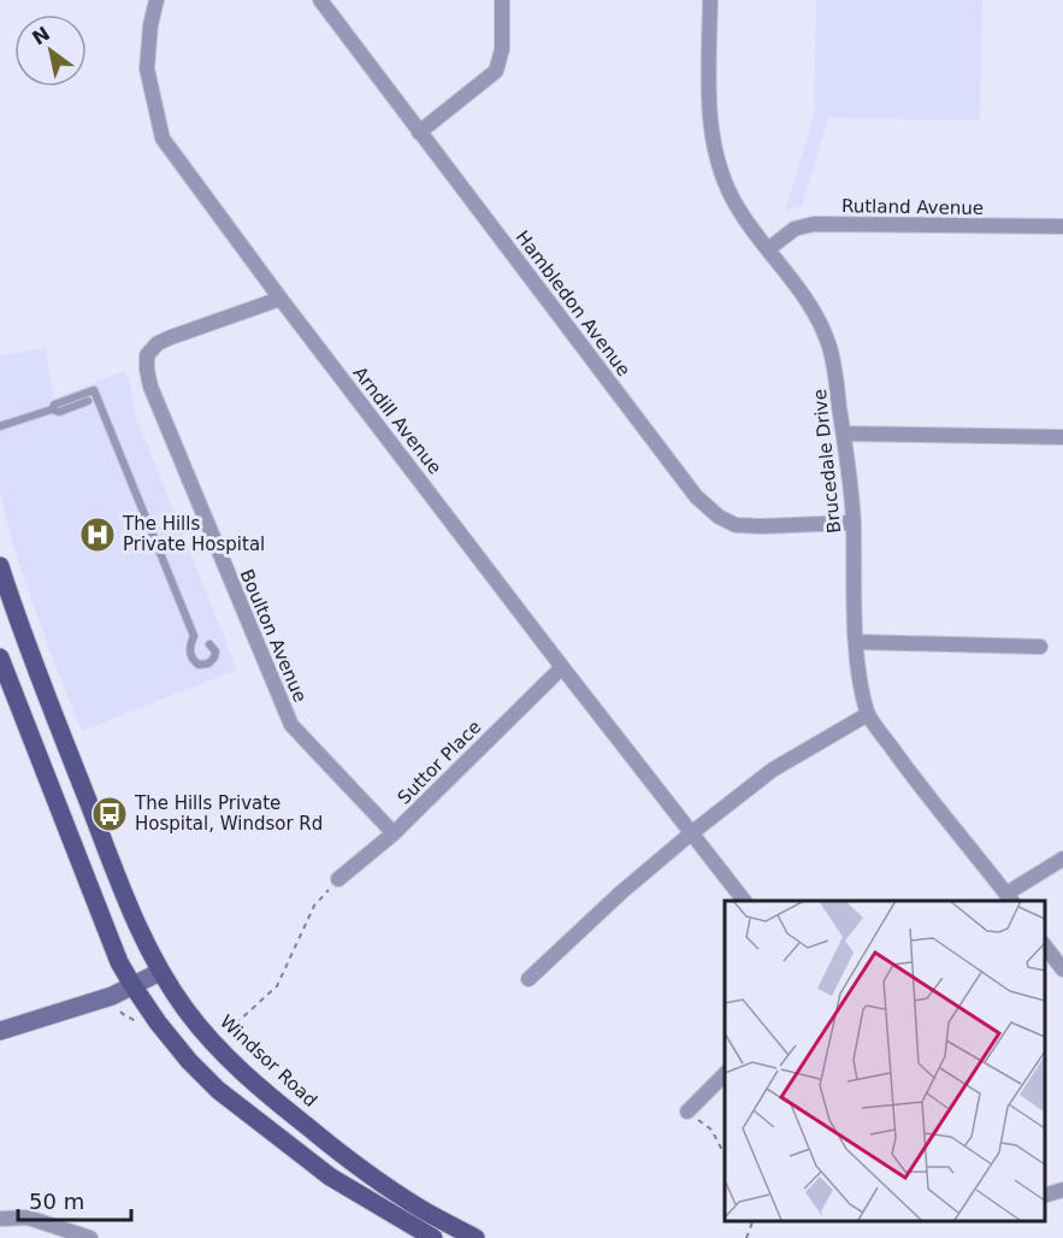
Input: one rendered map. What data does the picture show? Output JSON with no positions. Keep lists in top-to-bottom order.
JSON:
{
  "streets": {
    "main road": ["Windsor Road"],
    "street": [
      "Rutland Avenue",
      "Hambledon Avenue",
      "Arndill Avenue",
      "Brucedale Drive",
      "Boulton Avenue",
      "Suttor Place"
    ]
  },
  "crossings": [
    ["Rutland Avenue", "Brucedale Drive"],
    ["Hambledon Avenue", "Brucedale Drive"],
    ["Arndill Avenue", "Boulton Avenue"],
    ["Arndill Avenue", "Suttor Place"],
    ["Boulton Avenue", "Suttor Place"]
  ],
  "places": {
    "hospital": ["The Hills Private Hospital"],
    "bus stop": ["The Hills Private Hospital, Windsor Rd"]
  },
  "scale_bar": "50 m",
  "north": "top left"
}
